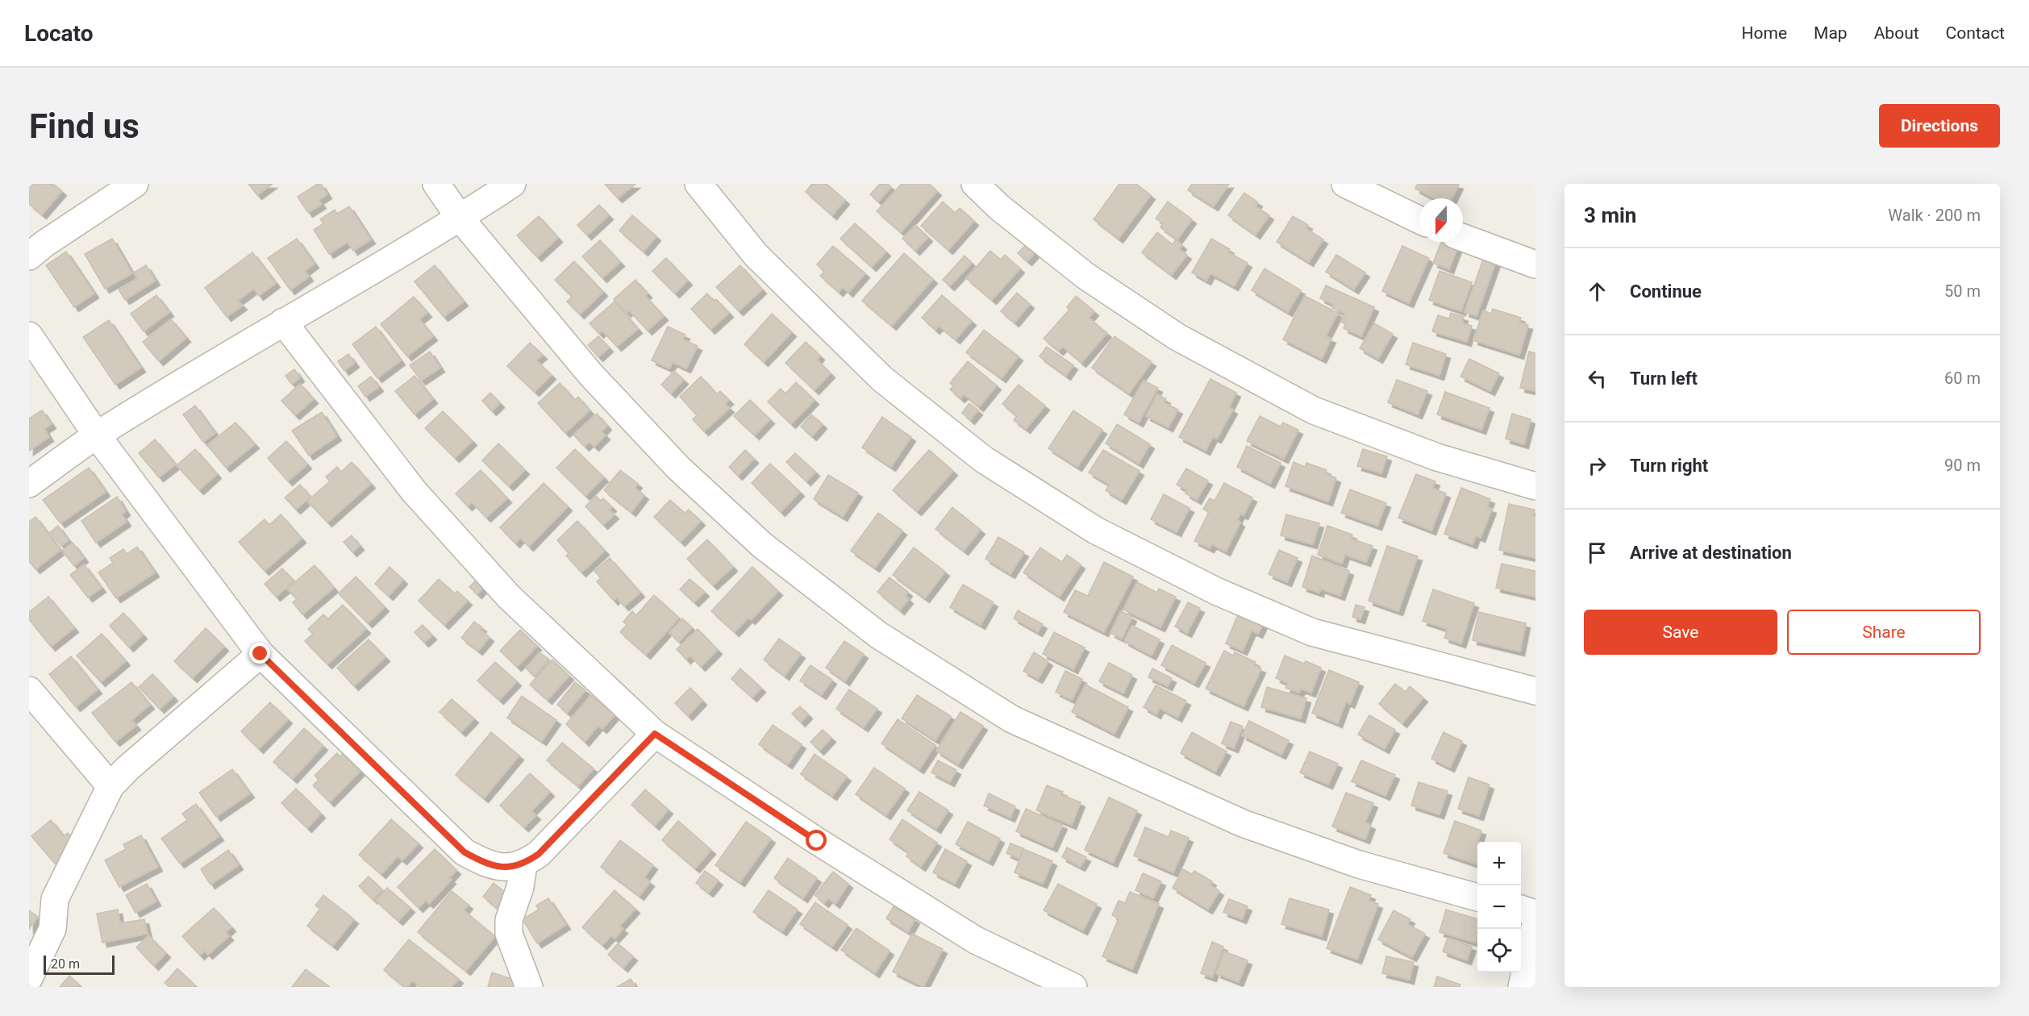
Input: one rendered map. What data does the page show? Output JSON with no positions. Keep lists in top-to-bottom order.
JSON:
{
  "scale_bar": "20 m",
  "north": "bottom",
  "page": {
    "header": "Locato",
    "nav": [
      "Home",
      "Map",
      "About",
      "Contact"
    ],
    "buttons": [
      "Directions",
      ["Save", "Share"]
    ],
    "title": "Find us",
    "heading": ["3 min", "Walk · 200 m"],
    "list": [
      ["Continue", "50 m"],
      ["Turn left", "60 m"],
      ["Turn right", "90 m"],
      "Arrive at destination"
    ],
    "map_buttons": ["+", "−"],
    "scale": "20 m"
  }
}
